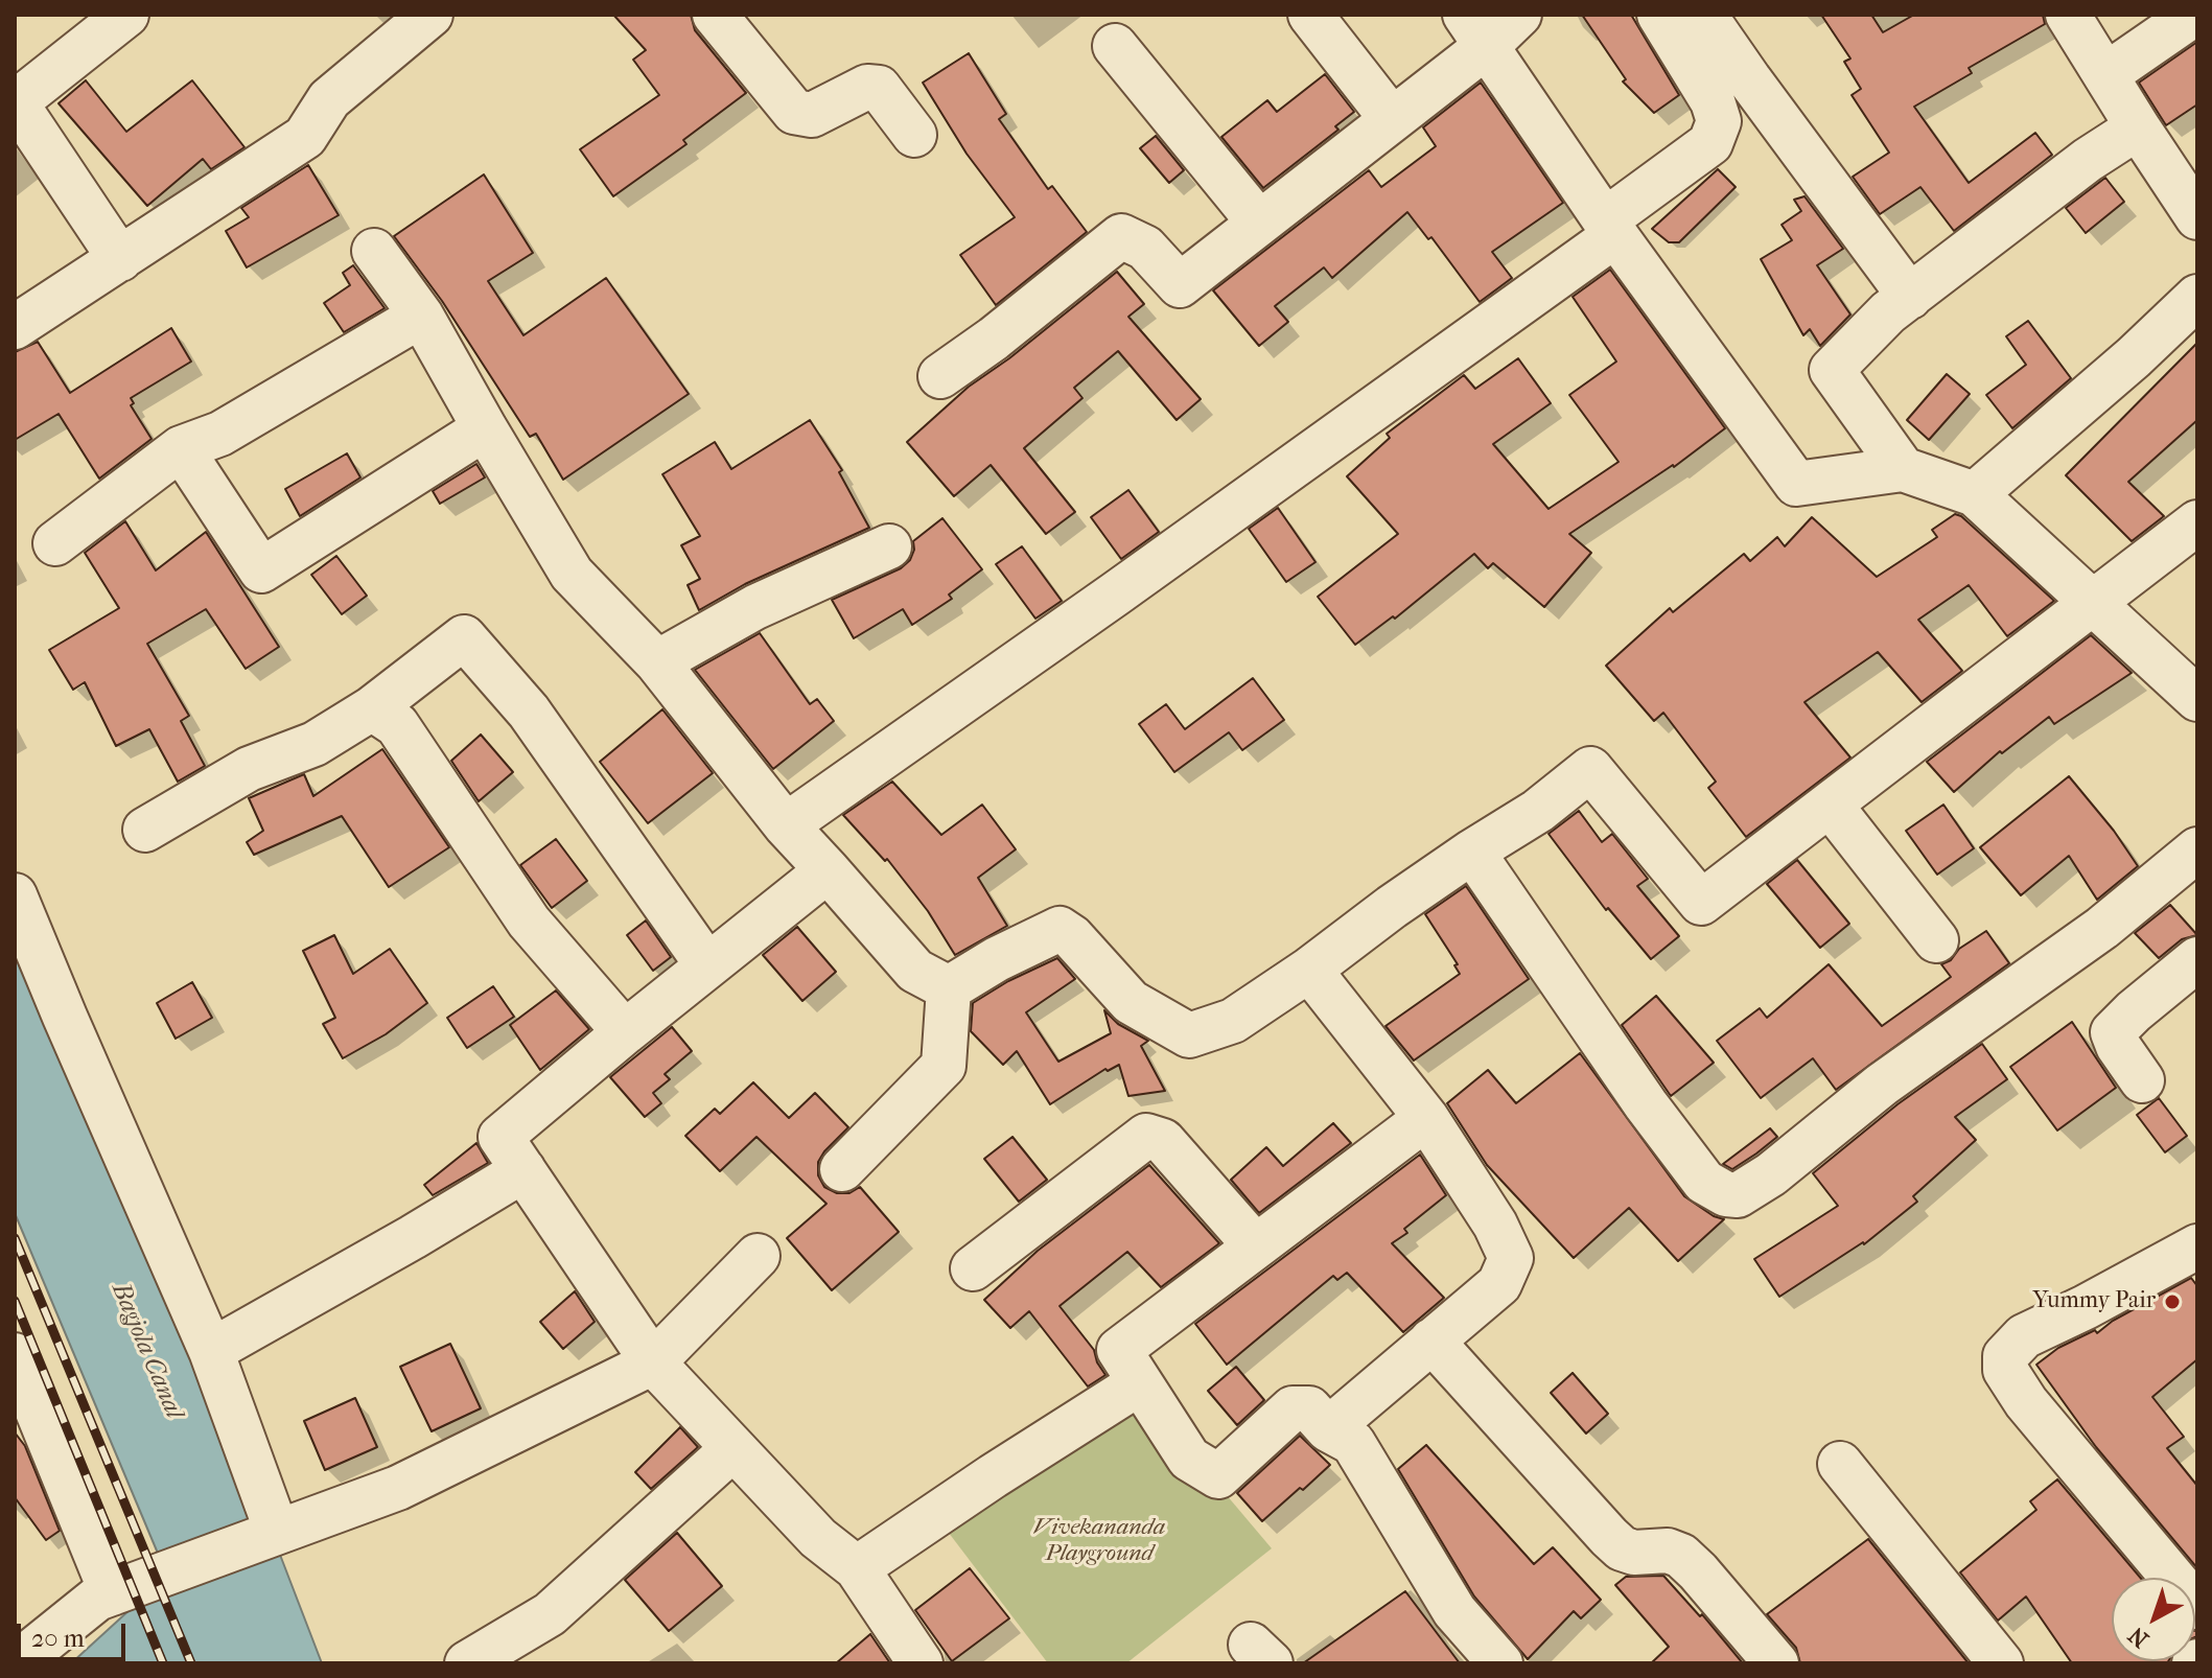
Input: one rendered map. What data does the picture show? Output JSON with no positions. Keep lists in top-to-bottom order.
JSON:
{
  "water": ["Bagjola Canal"],
  "parks": ["Vivekananda Playground"],
  "places": ["Yummy Pair"],
  "scale_bar": "20 m",
  "north": "bottom left"
}
